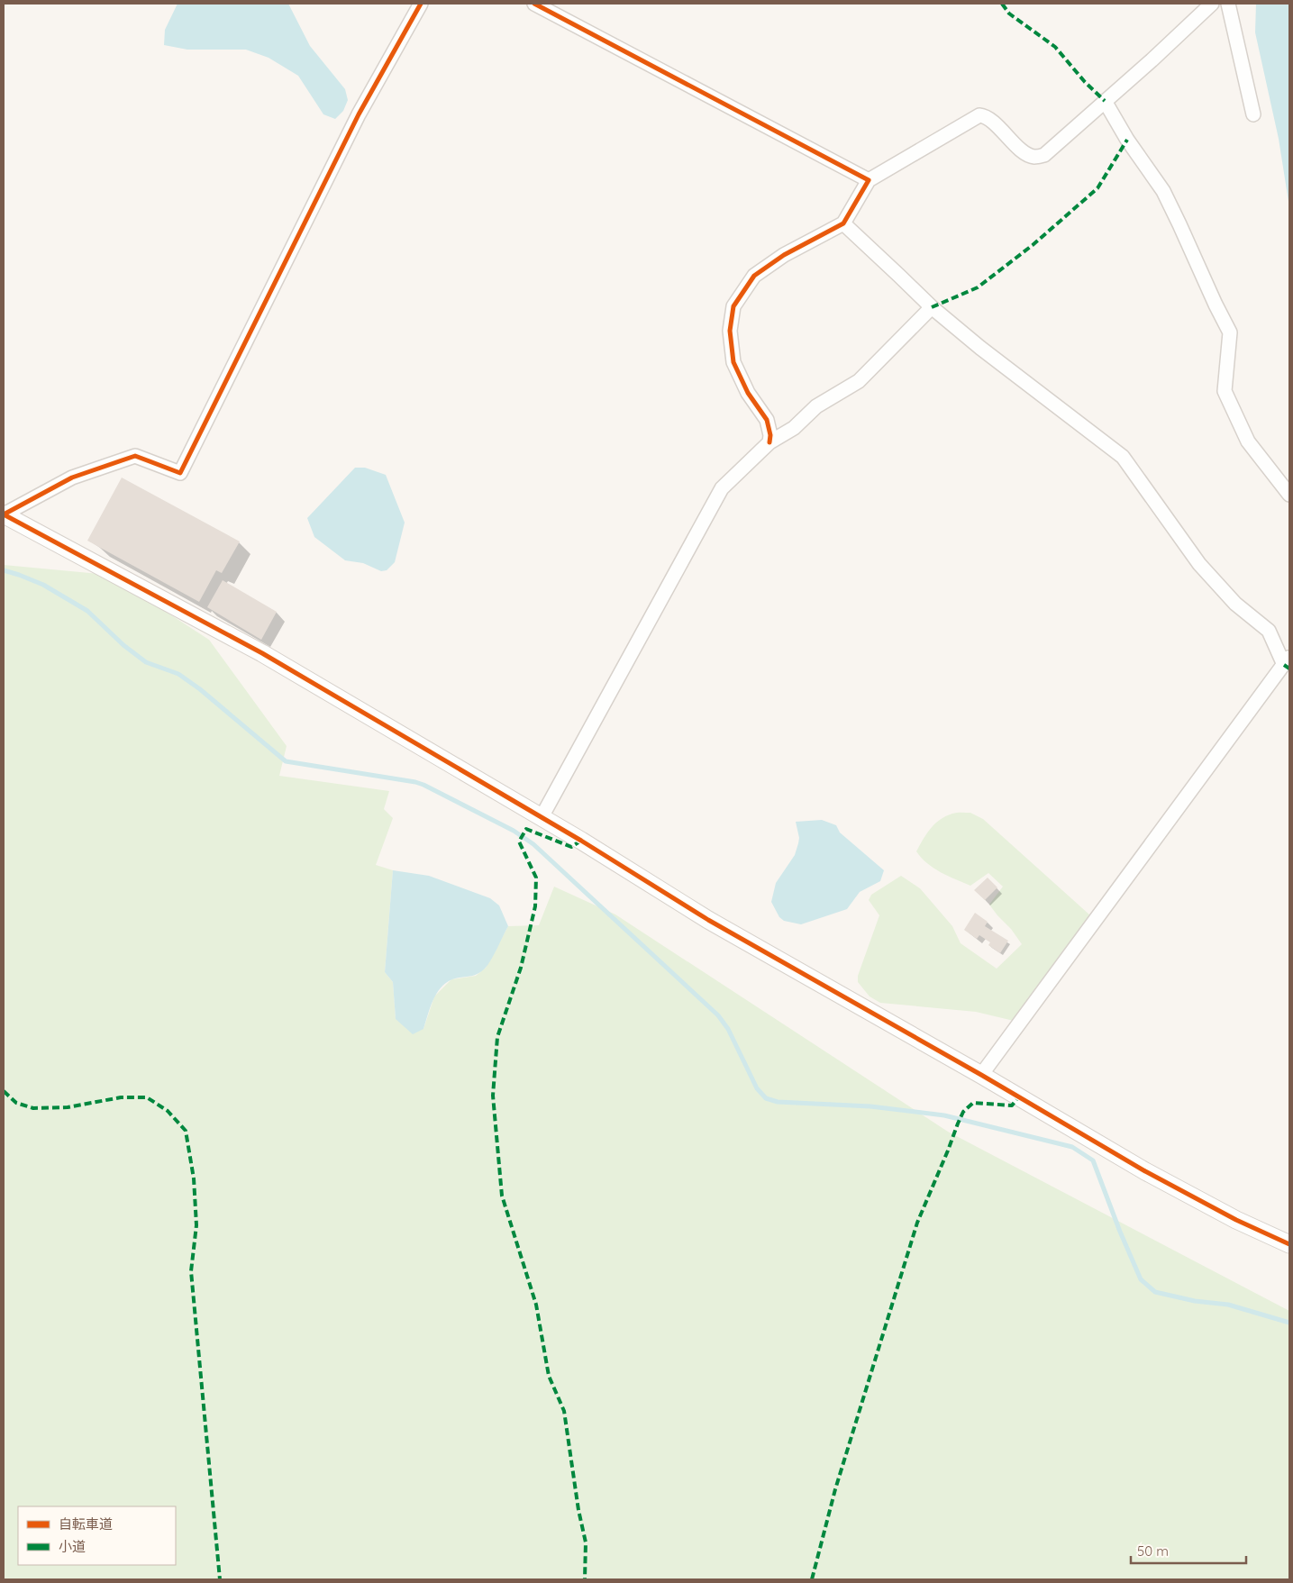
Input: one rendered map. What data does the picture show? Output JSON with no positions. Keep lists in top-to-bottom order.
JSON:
{
  "legend": ["自転車道", "小道"],
  "scale_bar": "50 m"
}
